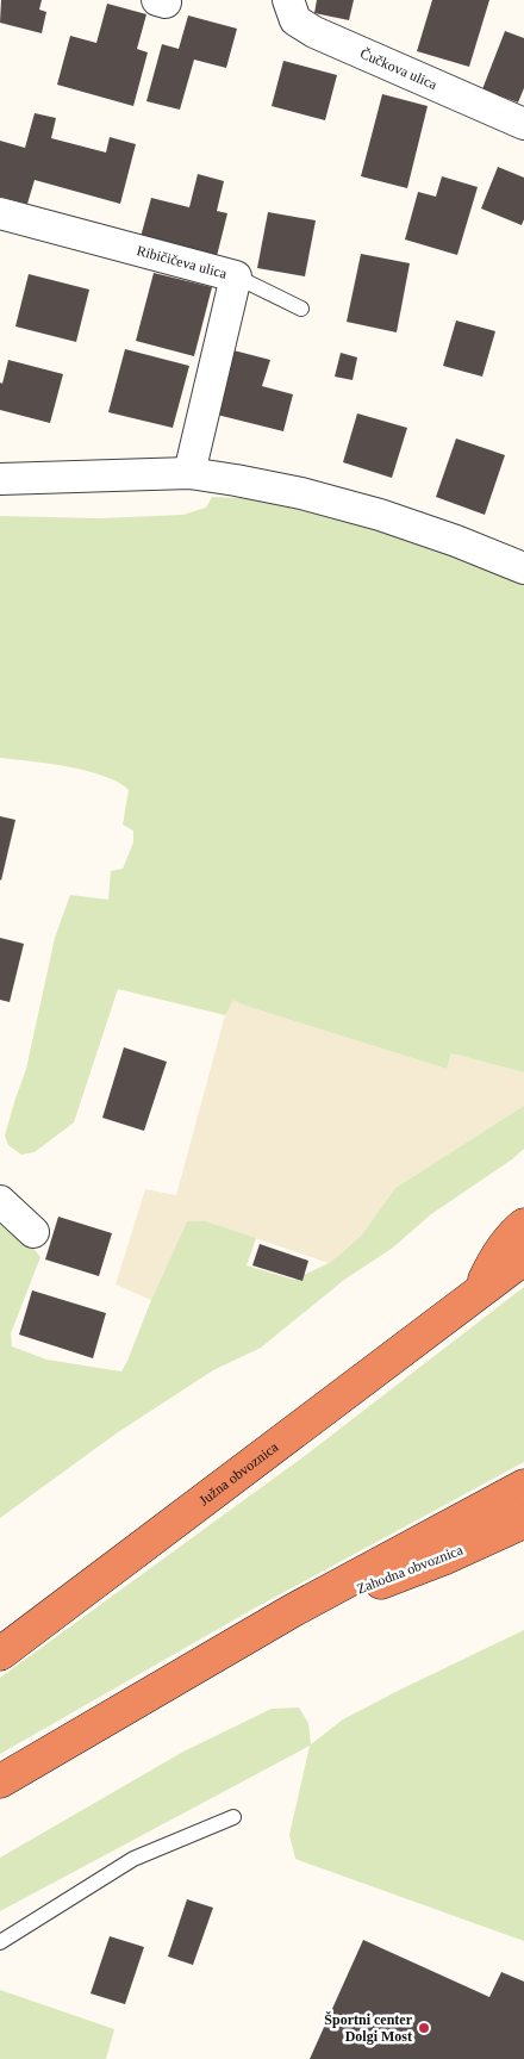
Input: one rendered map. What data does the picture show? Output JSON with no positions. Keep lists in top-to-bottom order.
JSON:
{
  "streets": {
    "highway": ["Južna obvoznica", "Zahodna obvoznica"],
    "street": ["Čučkova ulica", "Ribičičeva ulica"]
  },
  "places": ["Športni center Dolgi Most"]
}
